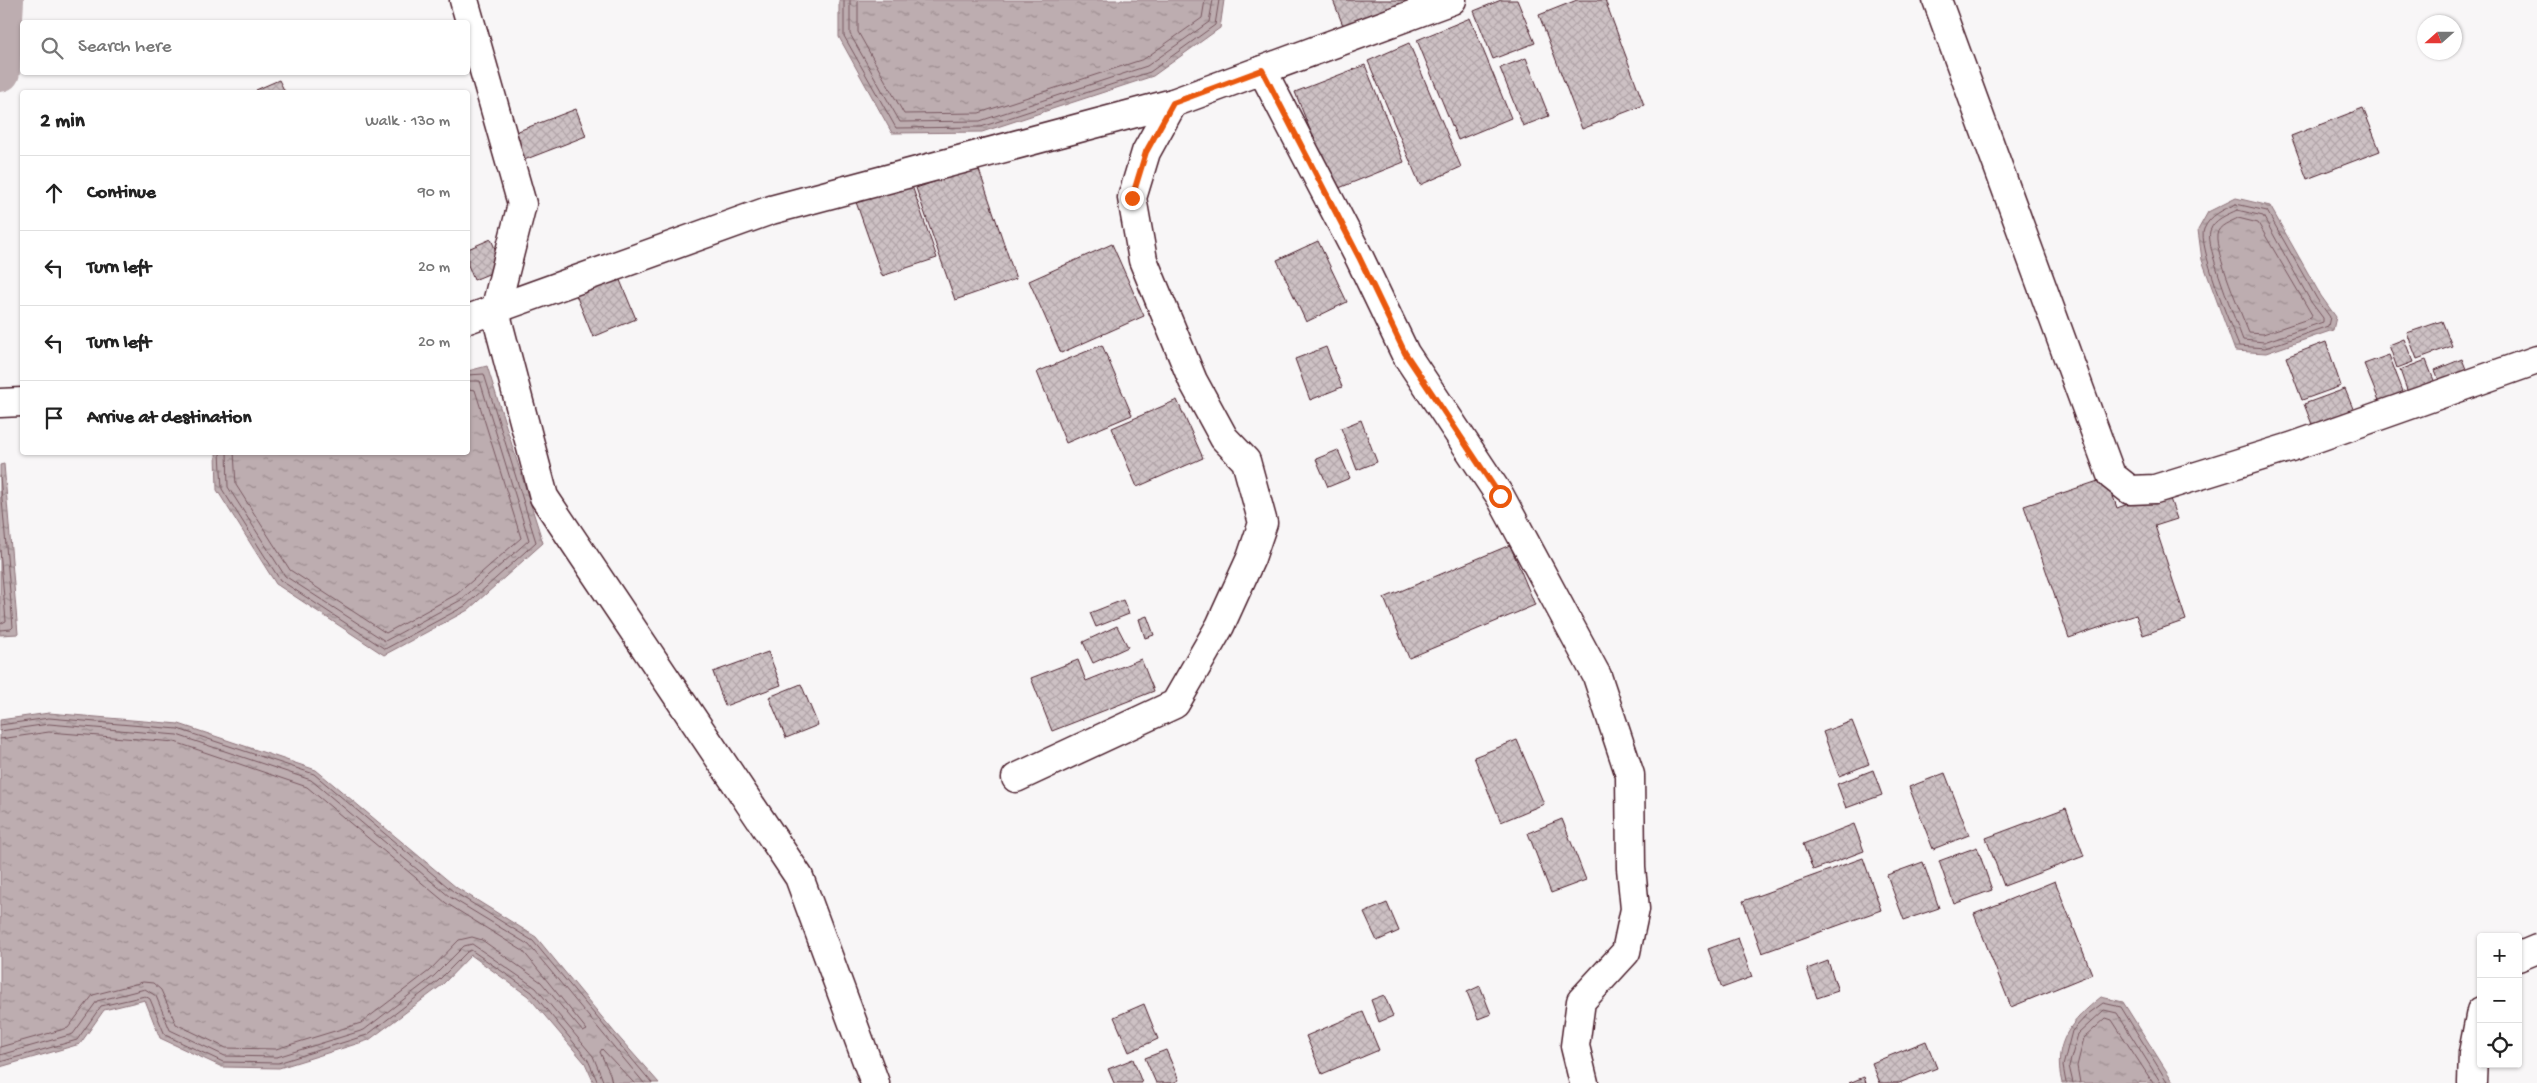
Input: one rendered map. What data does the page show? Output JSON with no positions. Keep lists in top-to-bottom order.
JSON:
{
  "north": "left",
  "page": {
    "search": "Search here",
    "heading": ["2 min", "Walk · 130 m"],
    "list": [
      ["Continue", "90 m"],
      ["Turn left", "20 m"],
      ["Turn left", "20 m"],
      "Arrive at destination"
    ],
    "map_buttons": ["+", "−"]
  }
}
